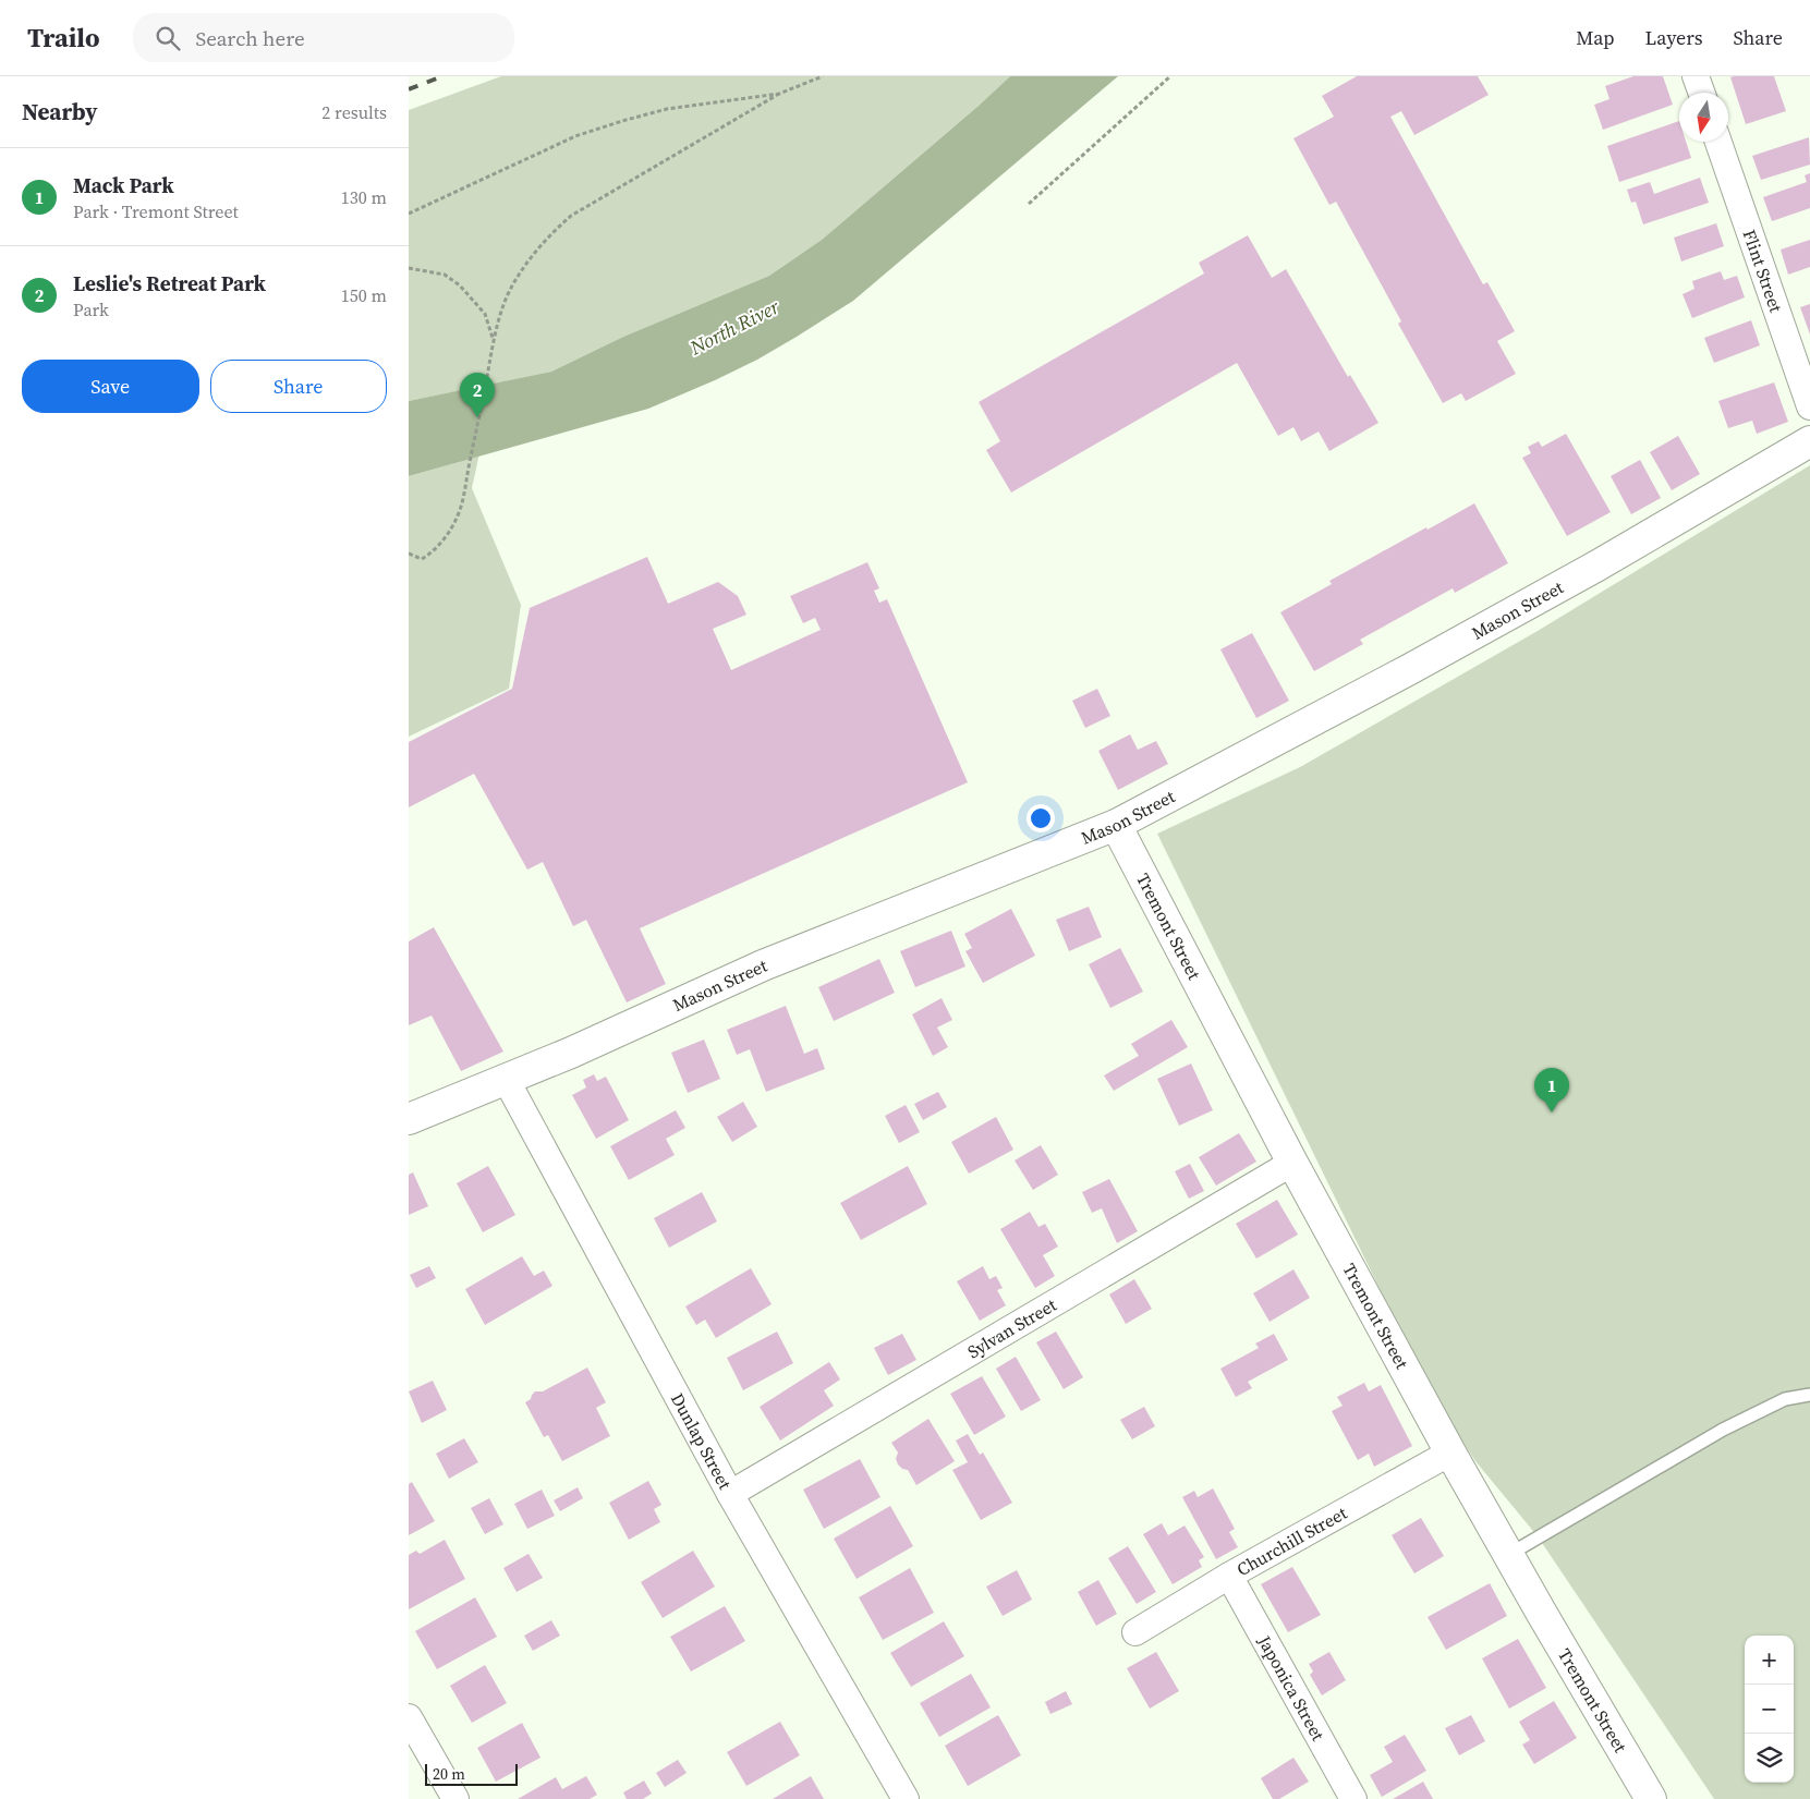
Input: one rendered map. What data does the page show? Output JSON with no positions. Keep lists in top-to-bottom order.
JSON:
{
  "streets": {
    "street": [
      "Flint Street",
      "Mason Street",
      "Tremont Street",
      "Sylvan Street",
      "Dunlap Street",
      "Churchill Street",
      "Japonica Street"
    ]
  },
  "crossings": [
    ["Mason Street", "Tremont Street"],
    ["Mason Street", "Dunlap Street"],
    ["Tremont Street", "Sylvan Street"],
    ["Tremont Street", "Churchill Street"],
    ["Sylvan Street", "Dunlap Street"],
    ["Churchill Street", "Japonica Street"]
  ],
  "water": ["North River"],
  "scale_bar": "20 m",
  "north": "bottom",
  "page": {
    "header": "Trailo",
    "search": "Search here",
    "nav": ["Map", "Layers", "Share"],
    "heading": ["Nearby", "2 results"],
    "list": [
      {
        "mark": "1",
        "name": "Mack Park",
        "note": "Park · Tremont Street",
        "value": "130 m"
      },
      {
        "mark": "2",
        "name": "Leslie's Retreat Park",
        "note": "Park",
        "value": "150 m"
      }
    ],
    "buttons": ["Save", "Share"],
    "pins": ["2", "1"],
    "map_buttons": ["+", "−"],
    "scale": "20 m"
  }
}
